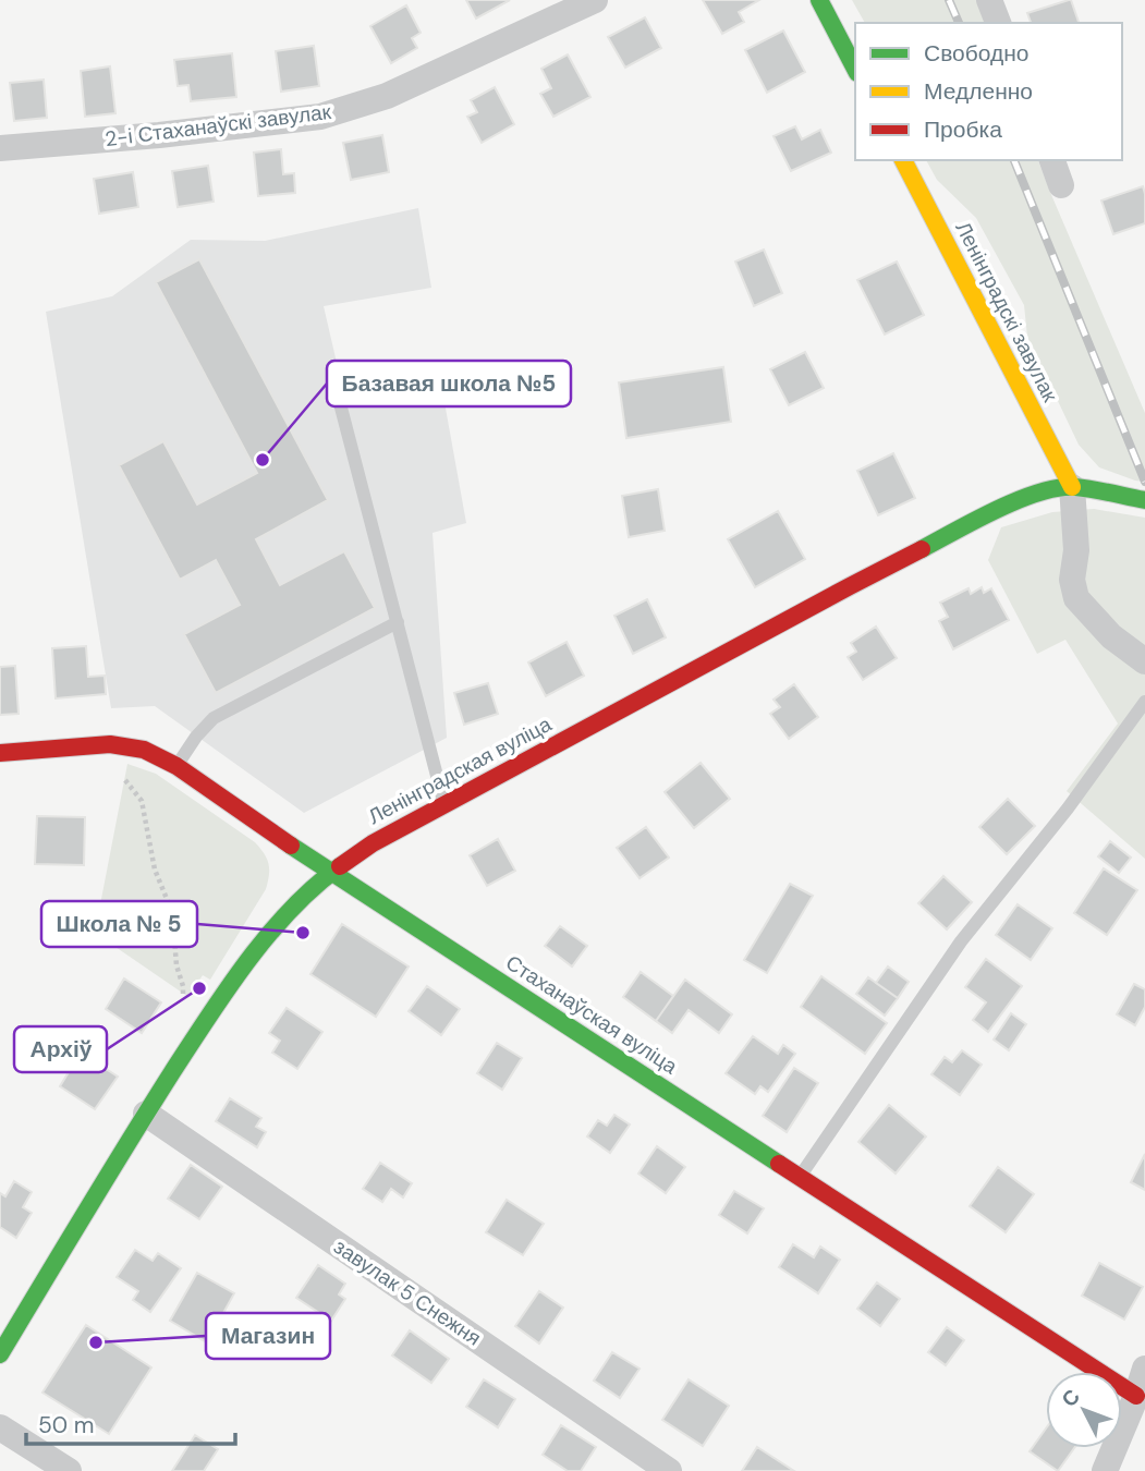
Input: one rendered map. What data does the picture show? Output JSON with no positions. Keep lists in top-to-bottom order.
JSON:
{
  "streets": {
    "street": [
      "2-і Стаханаўскі завулак",
      "Ленінградскі завулак",
      "Ленінградская вуліца",
      "Стаханаўская вуліца",
      "завулак 5 Снежня"
    ]
  },
  "crossings": [
    ["Ленінградскі завулак", "Ленінградская вуліца"],
    ["Ленінградская вуліца", "Стаханаўская вуліца"],
    ["Ленінградская вуліца", "завулак 5 Снежня"]
  ],
  "places": [
    "Базавая школа №5",
    "Школа № 5",
    "Архіў",
    "Магазин"
  ],
  "legend": ["Свободно", "Медленно", "Пробка"],
  "scale_bar": "50 m",
  "north": "top left"
}
